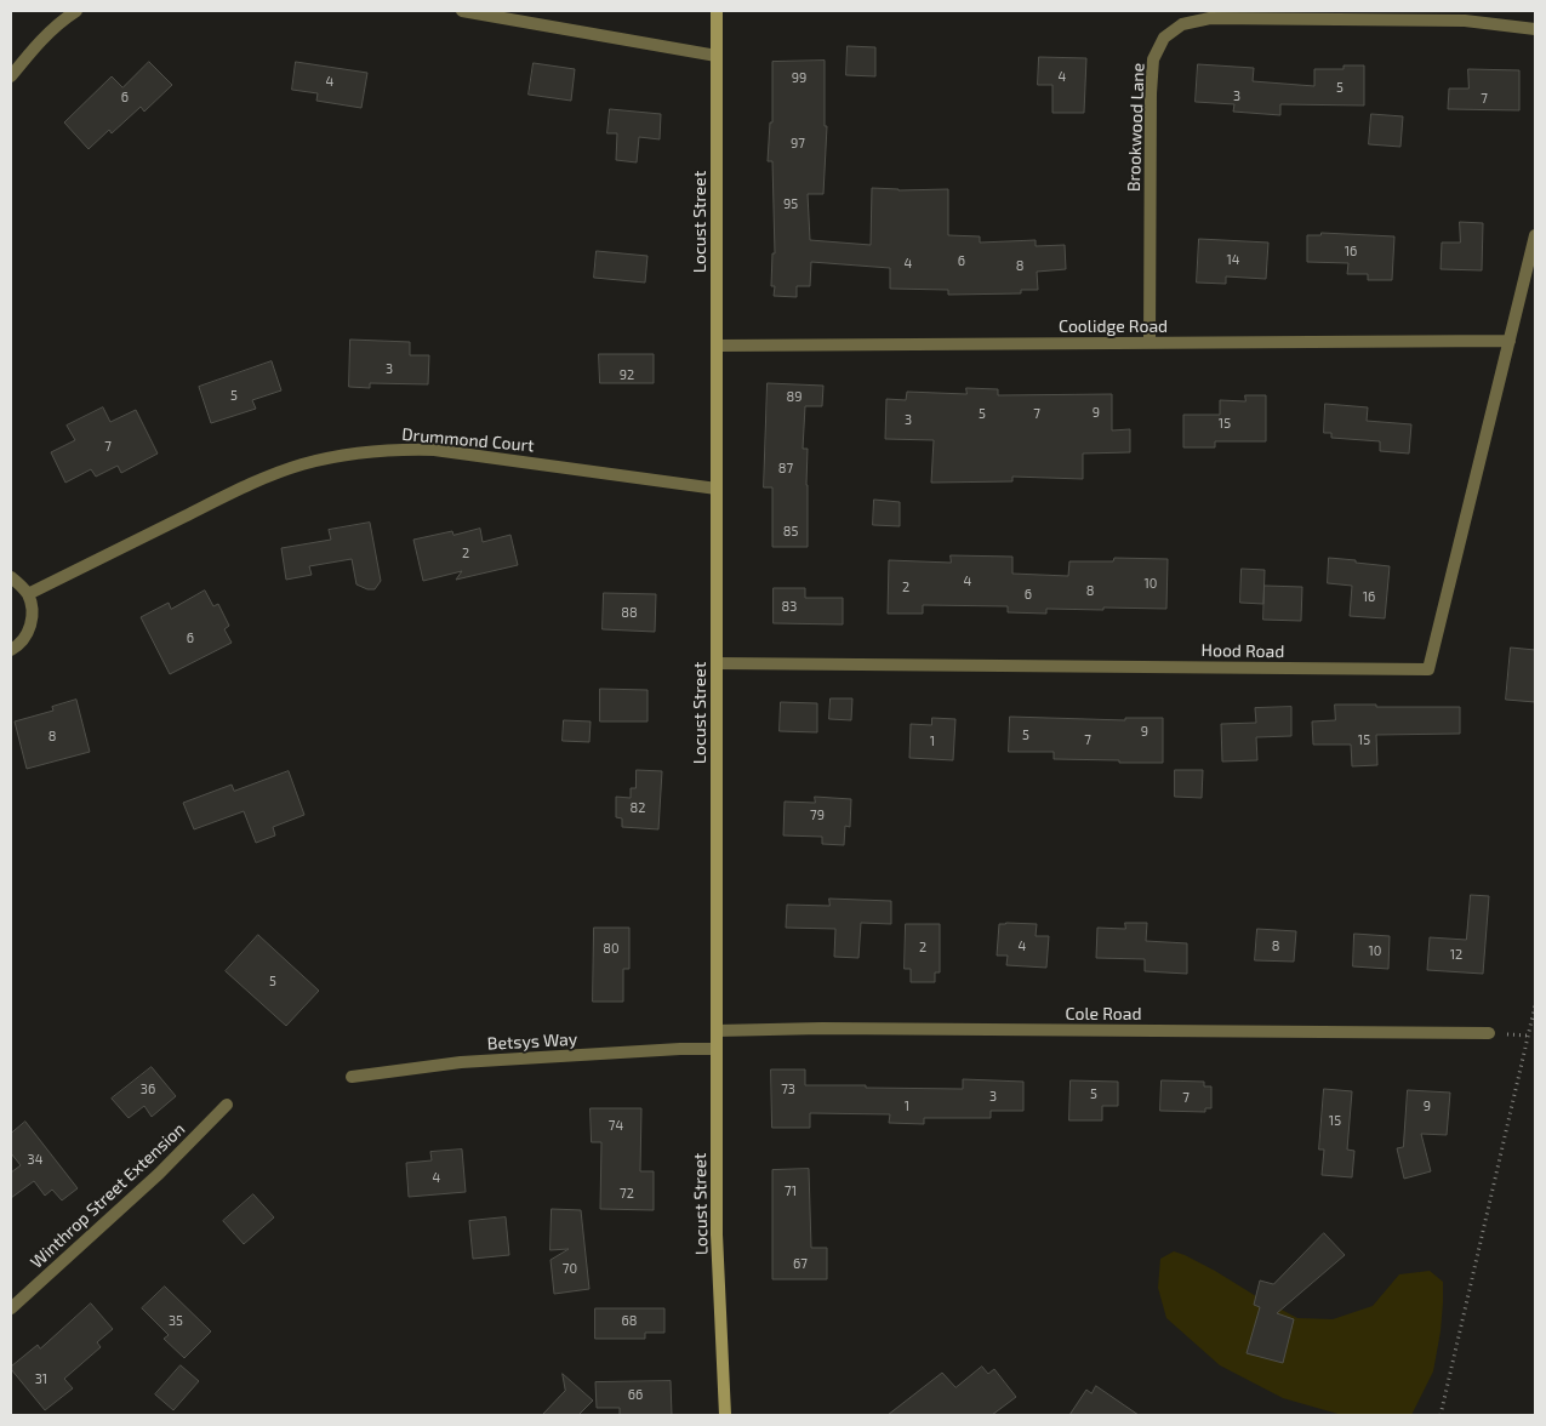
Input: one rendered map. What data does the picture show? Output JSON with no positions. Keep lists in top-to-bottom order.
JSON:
{
  "streets": {
    "main road": ["Locust Street"],
    "street": [
      "Brookwood Lane",
      "Coolidge Road",
      "Drummond Court",
      "Hood Road",
      "Cole Road",
      "Betsys Way",
      "Winthrop Street Extension"
    ]
  },
  "crossings": [
    ["Brookwood Lane", "Coolidge Road"],
    ["Locust Street", "Coolidge Road"],
    ["Locust Street", "Drummond Court"],
    ["Locust Street", "Hood Road"],
    ["Locust Street", "Cole Road"],
    ["Locust Street", "Betsys Way"],
    ["Coolidge Road", "Hood Road"]
  ],
  "house_numbers": [
    "4",
    "99",
    "4",
    "5",
    "3",
    "6",
    "7",
    "97",
    "95",
    "16",
    "14",
    "6",
    "4",
    "8",
    "3",
    "92",
    "5",
    "89",
    "9",
    "5",
    "7",
    "3",
    "15",
    "7",
    "87",
    "85",
    "2",
    "4",
    "10",
    "2",
    "8",
    "6",
    "16",
    "83",
    "88",
    "6",
    "9",
    "5",
    "8",
    "7",
    "15",
    "1",
    "82",
    "79",
    "4",
    "8",
    "2",
    "80",
    "10",
    "12",
    "5",
    "36",
    "73",
    "5",
    "3",
    "7",
    "1",
    "9",
    "15",
    "74",
    "34",
    "4",
    "71",
    "72",
    "67",
    "70",
    "35",
    "68",
    "31",
    "66"
  ]
}
